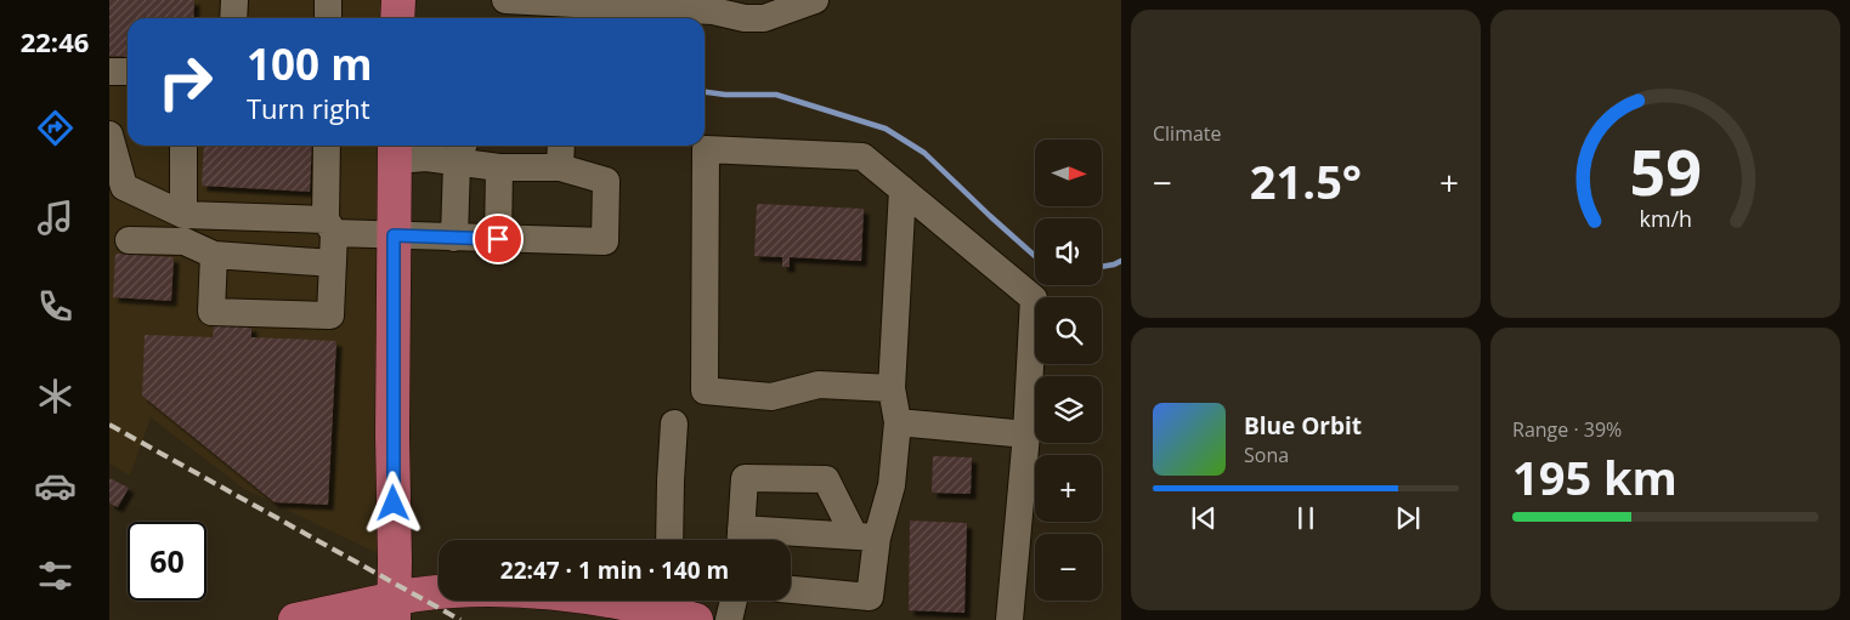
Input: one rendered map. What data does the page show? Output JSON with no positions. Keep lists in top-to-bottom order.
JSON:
{
  "north": "right",
  "page": {
    "tabs": "22:46",
    "tile": [
      "Climate",
      ["Range · 39%", "195 km"]
    ],
    "turn": ["100 m", "Turn right"],
    "map_buttons": ["+", "−"],
    "heat": ["−", "21.5°", "+"],
    "song": ["Blue Orbit", "Sona"],
    "limit": "60",
    "trip": "22:47 · 1 min · 140 m",
    "gauge": ["59", "km/h"]
  }
}
